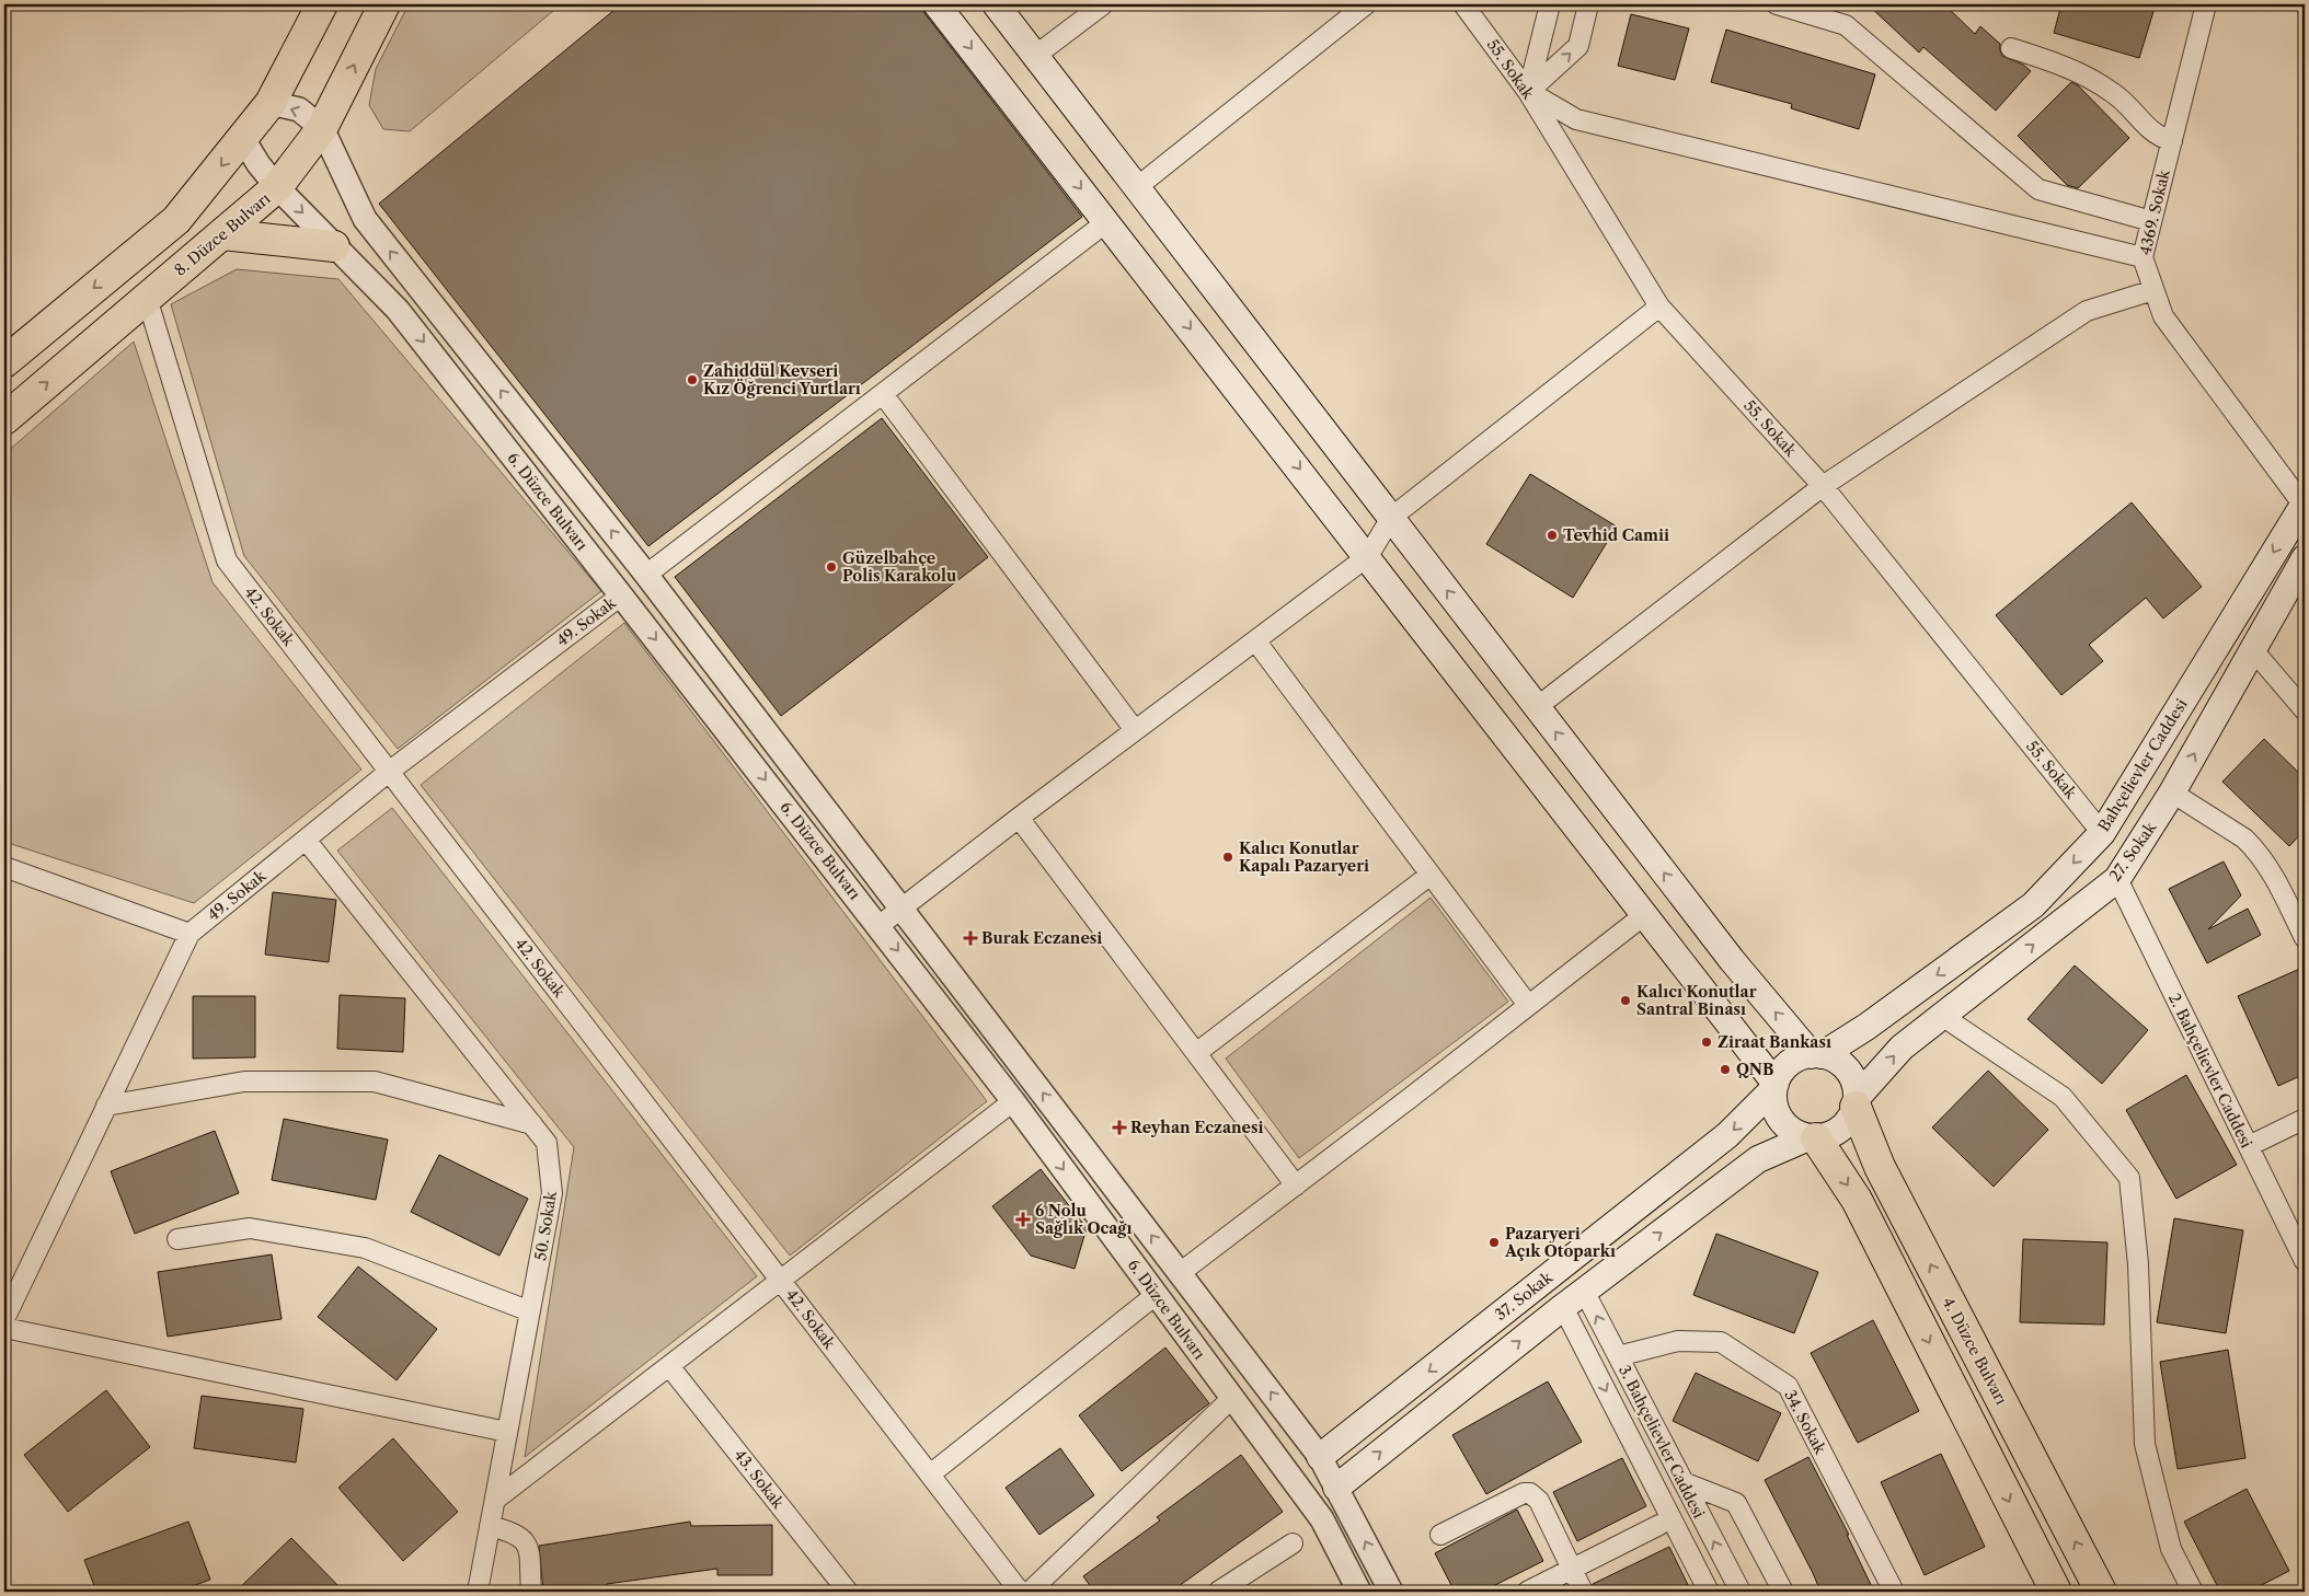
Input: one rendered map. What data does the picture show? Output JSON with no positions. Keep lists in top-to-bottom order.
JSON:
{
  "streets": {
    "main road": [
      "8. Düzce Bulvarı",
      "Bahçelievler Caddesi",
      "27. Sokak",
      "37. Sokak",
      "4. Düzce Bulvarı"
    ],
    "street": [
      "55. Sokak",
      "4369. Sokak",
      "6. Düzce Bulvarı",
      "42. Sokak",
      "49. Sokak",
      "2. Bahçelievler Caddesi",
      "50. Sokak",
      "34. Sokak",
      "3. Bahçelievler Caddesi",
      "43. Sokak"
    ]
  },
  "crossings": [
    ["55. Sokak", "Bahçelievler Caddesi"],
    ["4369. Sokak", "Bahçelievler Caddesi"],
    ["8. Düzce Bulvarı", "6. Düzce Bulvarı"],
    ["8. Düzce Bulvarı", "42. Sokak"],
    ["6. Düzce Bulvarı", "49. Sokak"],
    ["6. Düzce Bulvarı", "37. Sokak"],
    ["42. Sokak", "49. Sokak"],
    ["49. Sokak", "50. Sokak"],
    ["Bahçelievler Caddesi", "27. Sokak"],
    ["Bahçelievler Caddesi", "37. Sokak"],
    ["Bahçelievler Caddesi", "4. Düzce Bulvarı"],
    ["27. Sokak", "2. Bahçelievler Caddesi"],
    ["27. Sokak", "37. Sokak"],
    ["27. Sokak", "4. Düzce Bulvarı"],
    ["37. Sokak", "4. Düzce Bulvarı"],
    ["34. Sokak", "3. Bahçelievler Caddesi"]
  ],
  "one_way": ["Bahçelievler Caddesi", "27. Sokak"],
  "places": {
    "other": [
      "Zahiddül Kevseri Kız Öğrenci Yurtları",
      "Tevhid Camii",
      "Güzelbahçe Polis Karakolu",
      "Kalıcı Konutlar Kapalı Pazaryeri",
      "Kalıcı Konutlar Santral Binası",
      "Ziraat Bankası",
      "QNB",
      "Pazaryeri Açık Otoparkı"
    ],
    "health": ["Burak Eczanesi", "Reyhan Eczanesi", "6 Nolu Sağlık Ocağı"]
  }
}
